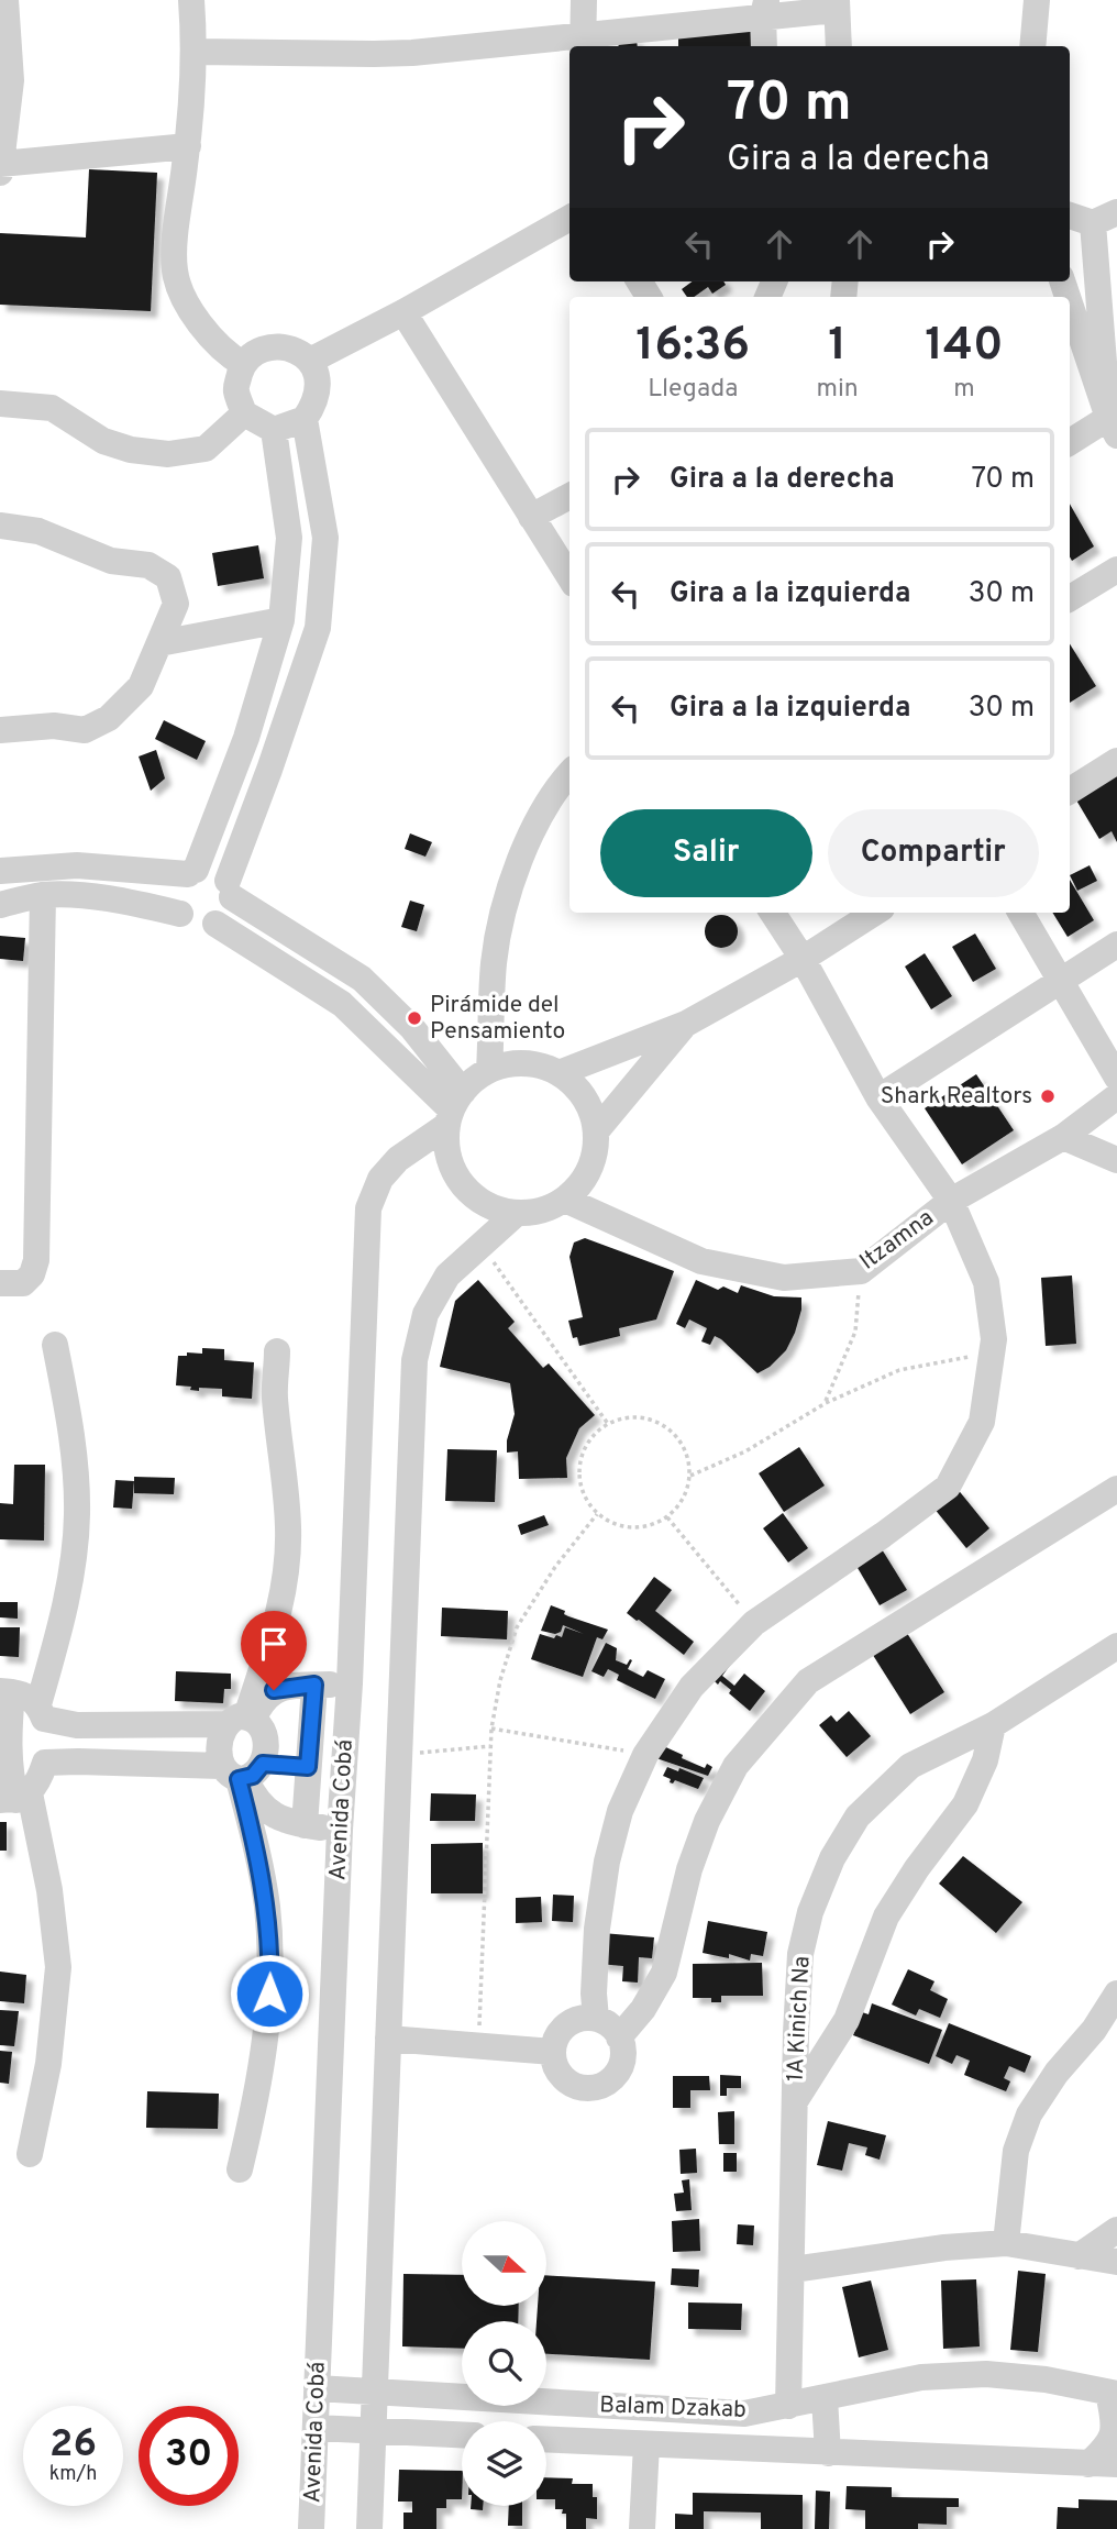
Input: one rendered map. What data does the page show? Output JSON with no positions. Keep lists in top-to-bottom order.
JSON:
{
  "streets": {
    "street": [
      "Itzamna",
      "Avenida Cobá",
      "1A Kinich Na",
      "Balam Dzakab"
    ]
  },
  "crossings": [
    ["Itzamna", "Avenida Cobá"],
    ["Avenida Cobá", "Balam Dzakab"],
    ["1A Kinich Na", "Balam Dzakab"]
  ],
  "places": ["Pirámide del Pensamiento", "Shark Realtors"],
  "north": "right",
  "page": {
    "turn": ["70 m", "Gira a la derecha"],
    "eta": [
      "16:36",
      "Llegada",
      "1",
      "min",
      "140",
      "m"
    ],
    "list": [
      {
        "name": "Gira a la derecha",
        "value": "70 m"
      },
      {
        "name": "Gira a la izquierda",
        "value": "30 m"
      },
      {
        "name": "Gira a la izquierda",
        "value": "30 m"
      }
    ],
    "buttons": ["Salir", "Compartir"],
    "speed": "26 km/h",
    "limit": "30"
  }
}
